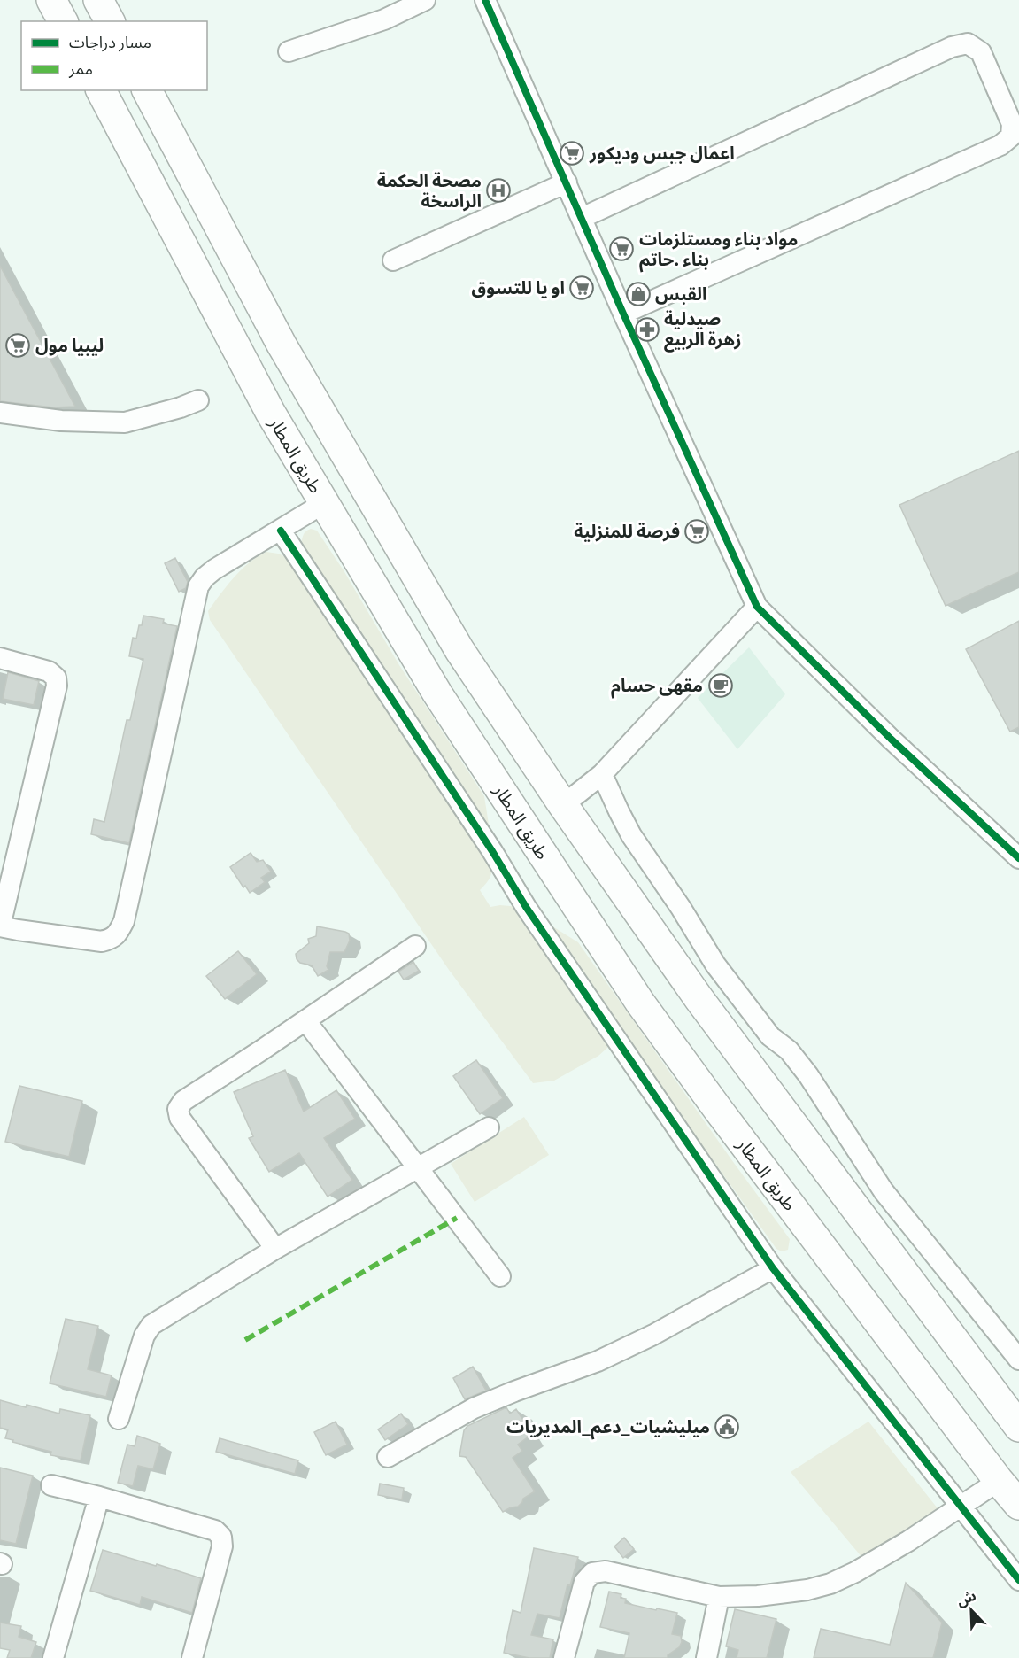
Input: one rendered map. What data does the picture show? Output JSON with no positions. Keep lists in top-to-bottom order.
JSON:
{
  "streets": {
    "highway": ["طريق المطار"]
  },
  "places": {
    "supermarket": [
      "اعمال جبس وديكور",
      "مواد بناء ومستلزمات بناء .حاتم",
      "او يا للتسوق",
      "ليبيا مول",
      "فرصة للمنزلية"
    ],
    "hospital": ["مصحة الحكمة الراسخة"],
    "shop": ["القبس"],
    "pharmacy": ["صيدلية زهرة الربيع"],
    "cafe": ["مقهى حسام"],
    "public building": ["ميليشيات_دعم_المديريات"]
  },
  "legend": ["مسار دراجات", "ممر"],
  "north": "top left"
}
